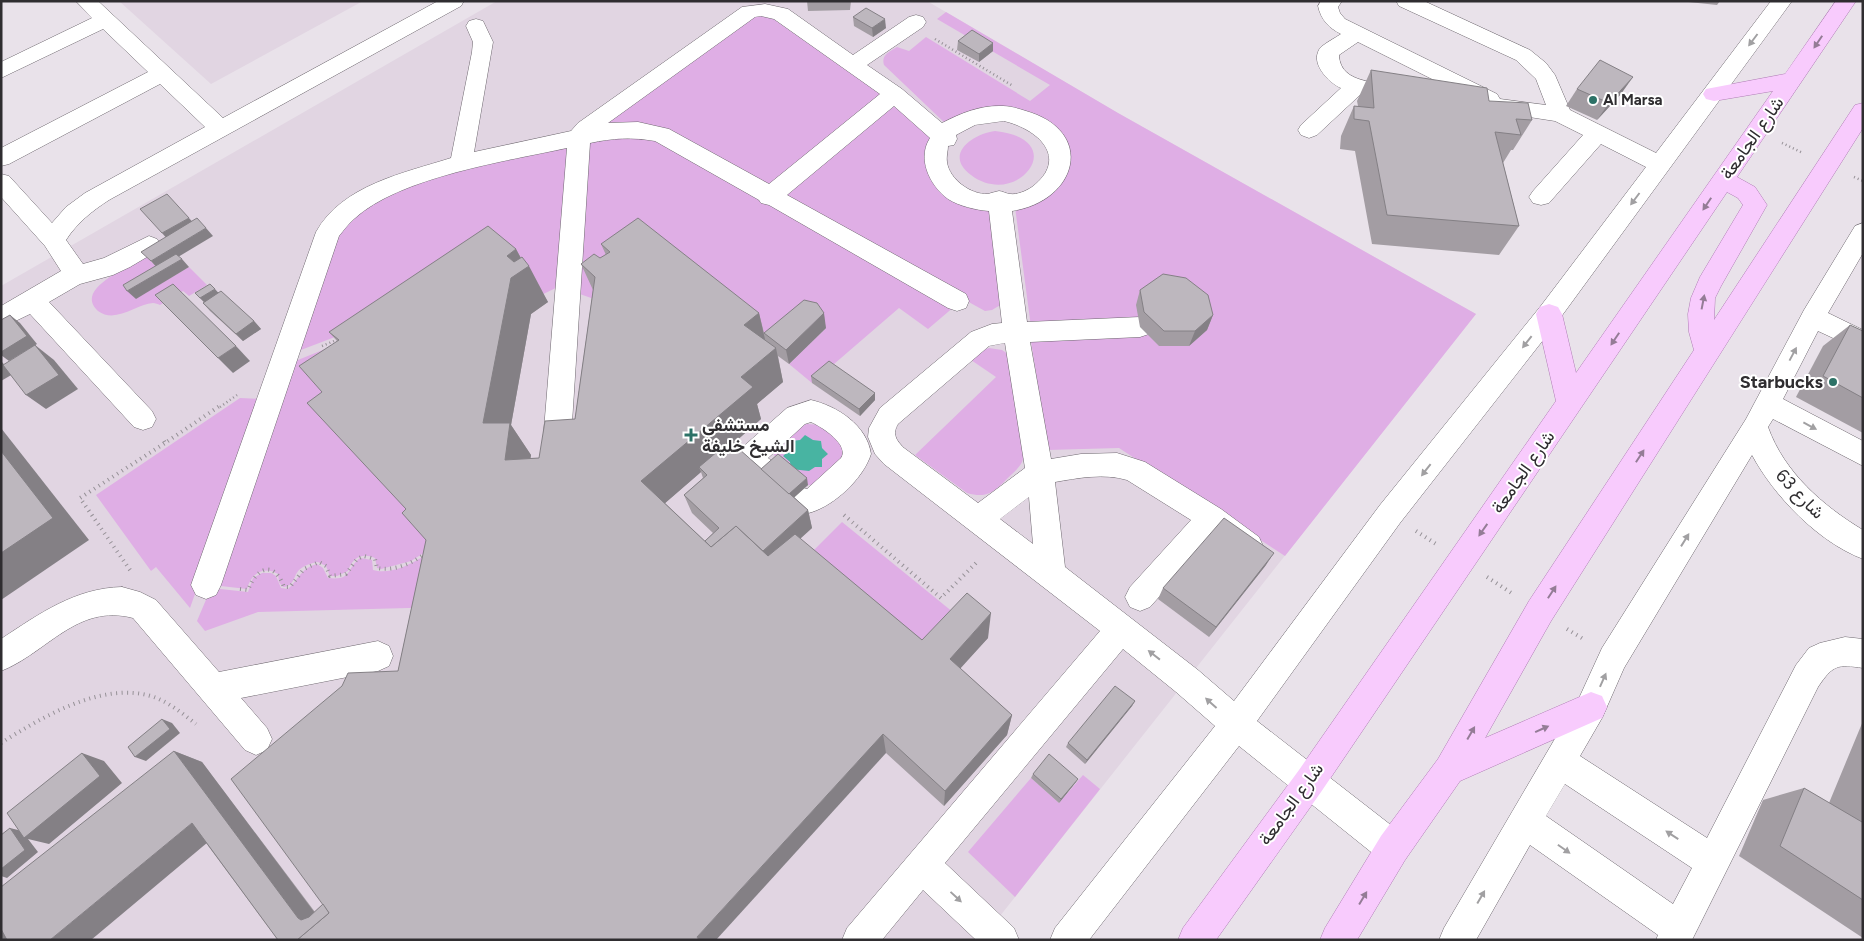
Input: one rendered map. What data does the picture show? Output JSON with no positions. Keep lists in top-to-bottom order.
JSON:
{
  "streets": {
    "main road": ["شارع الجامعة"],
    "street": ["شارع 63"]
  },
  "places": {
    "other": ["Al Marsa", "Starbucks"],
    "health": ["مستشفى الشيخ خليفة"]
  }
}
